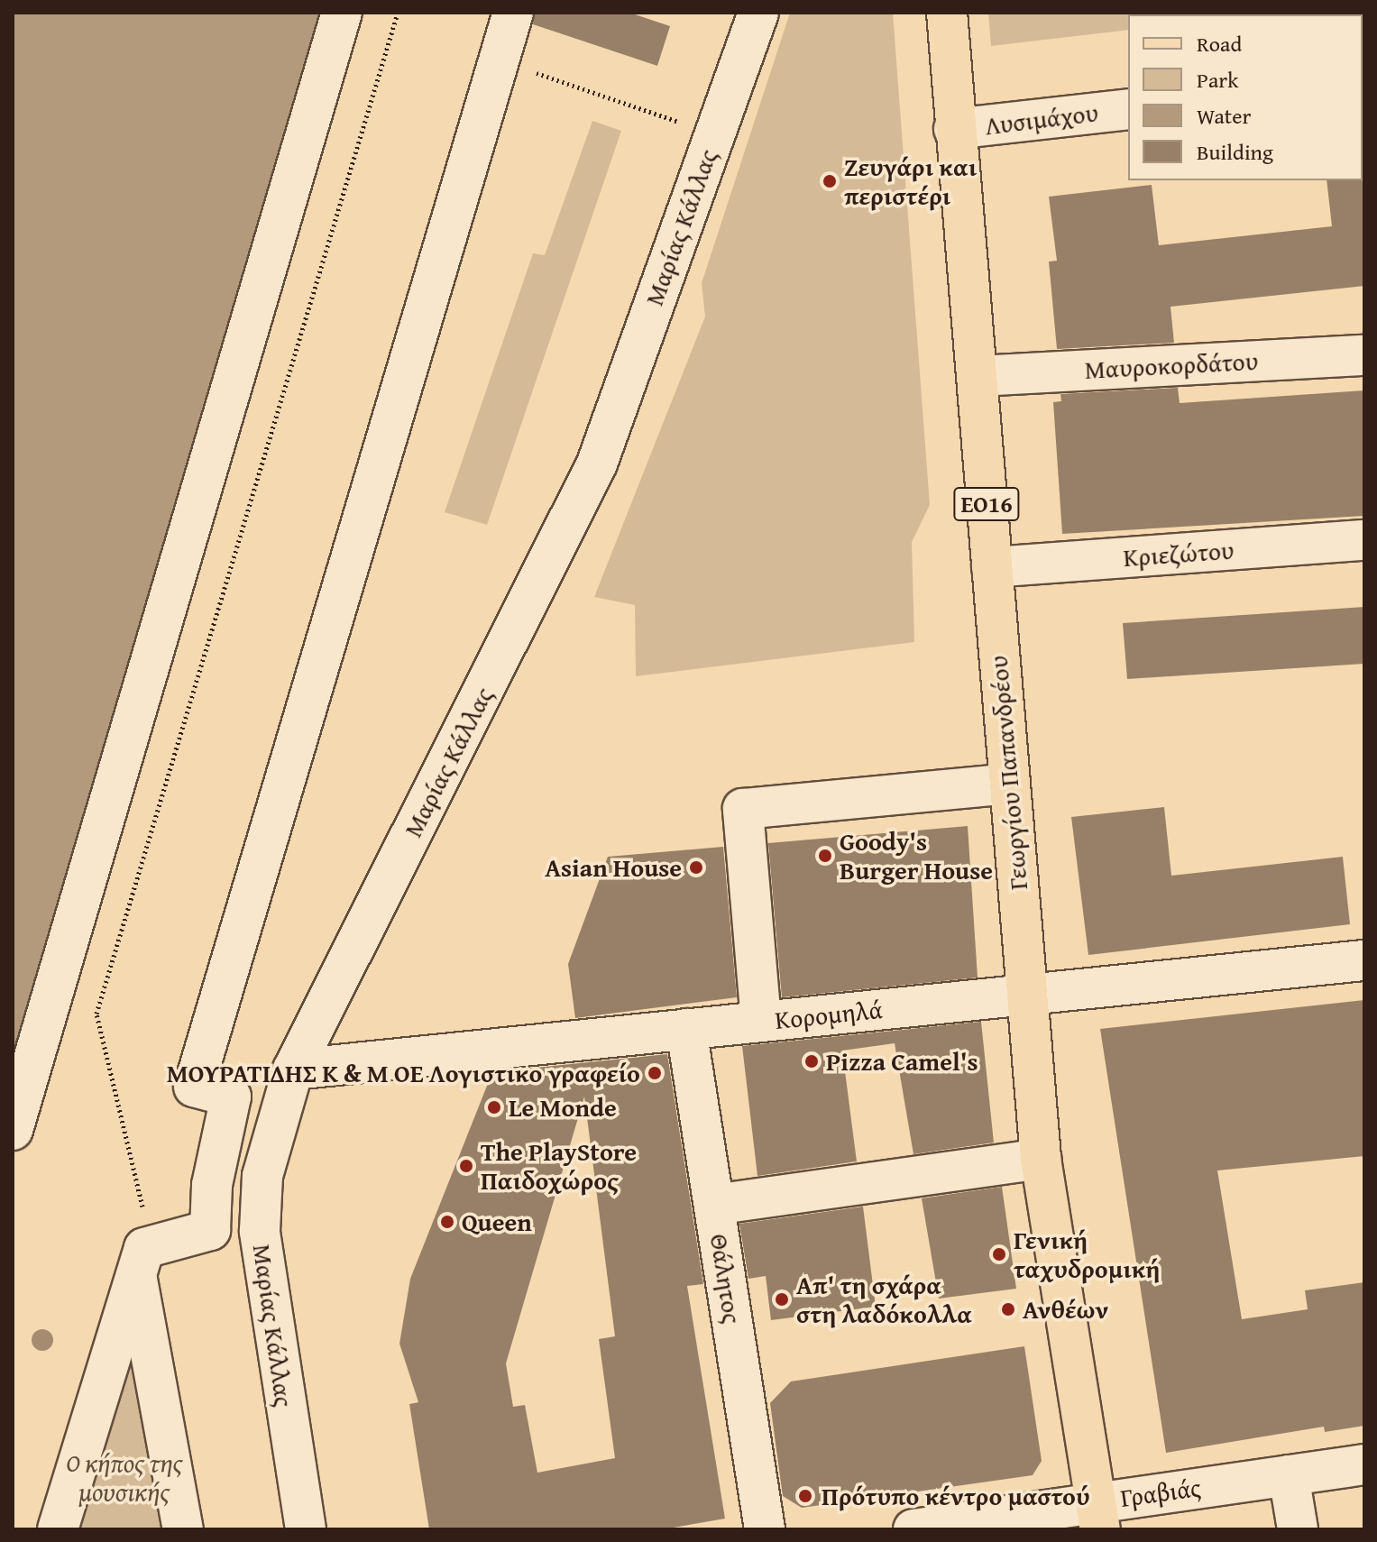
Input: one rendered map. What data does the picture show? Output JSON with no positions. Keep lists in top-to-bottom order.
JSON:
{
  "streets": {
    "main road": ["ΕΟ16", "Γεωργίου Παπανδρέου"],
    "street": [
      "Λυσιμάχου",
      "Μαρίας Κάλλας",
      "Μαυροκορδάτου",
      "Κριεζώτου",
      "Κορομηλά",
      "Θάλητος",
      "Γραβιάς"
    ]
  },
  "crossings": [
    ["Λυσιμάχου", "Γεωργίου Παπανδρέου"],
    ["Μαρίας Κάλλας", "Κορομηλά"],
    ["Μαυροκορδάτου", "Γεωργίου Παπανδρέου"],
    ["Κριεζώτου", "Γεωργίου Παπανδρέου"],
    ["Γεωργίου Παπανδρέου", "Κορομηλά"],
    ["Γεωργίου Παπανδρέου", "Γραβιάς"],
    ["Κορομηλά", "Θάλητος"]
  ],
  "parks": ["Ο κήπος της μουσικής"],
  "places": [
    "Ζευγάρι και περιστέρι",
    "Goody's Burger House",
    "Asian House",
    "Pizza Camel's",
    "ΜΟΥΡΑΤΙΔΗΣ Κ & Μ ΟΕ Λογιστικο γραφείο",
    "Le Monde",
    "The PlayStore Παιδοχώρος",
    "Queen",
    "Γενική ταχυδρομική",
    "Απ' τη σχάρα στη λαδόκολλα",
    "Ανθέων",
    "Πρότυπο κέντρο μαστού"
  ],
  "legend": [
    "Road",
    "Park",
    "Water",
    "Building"
  ]
}
